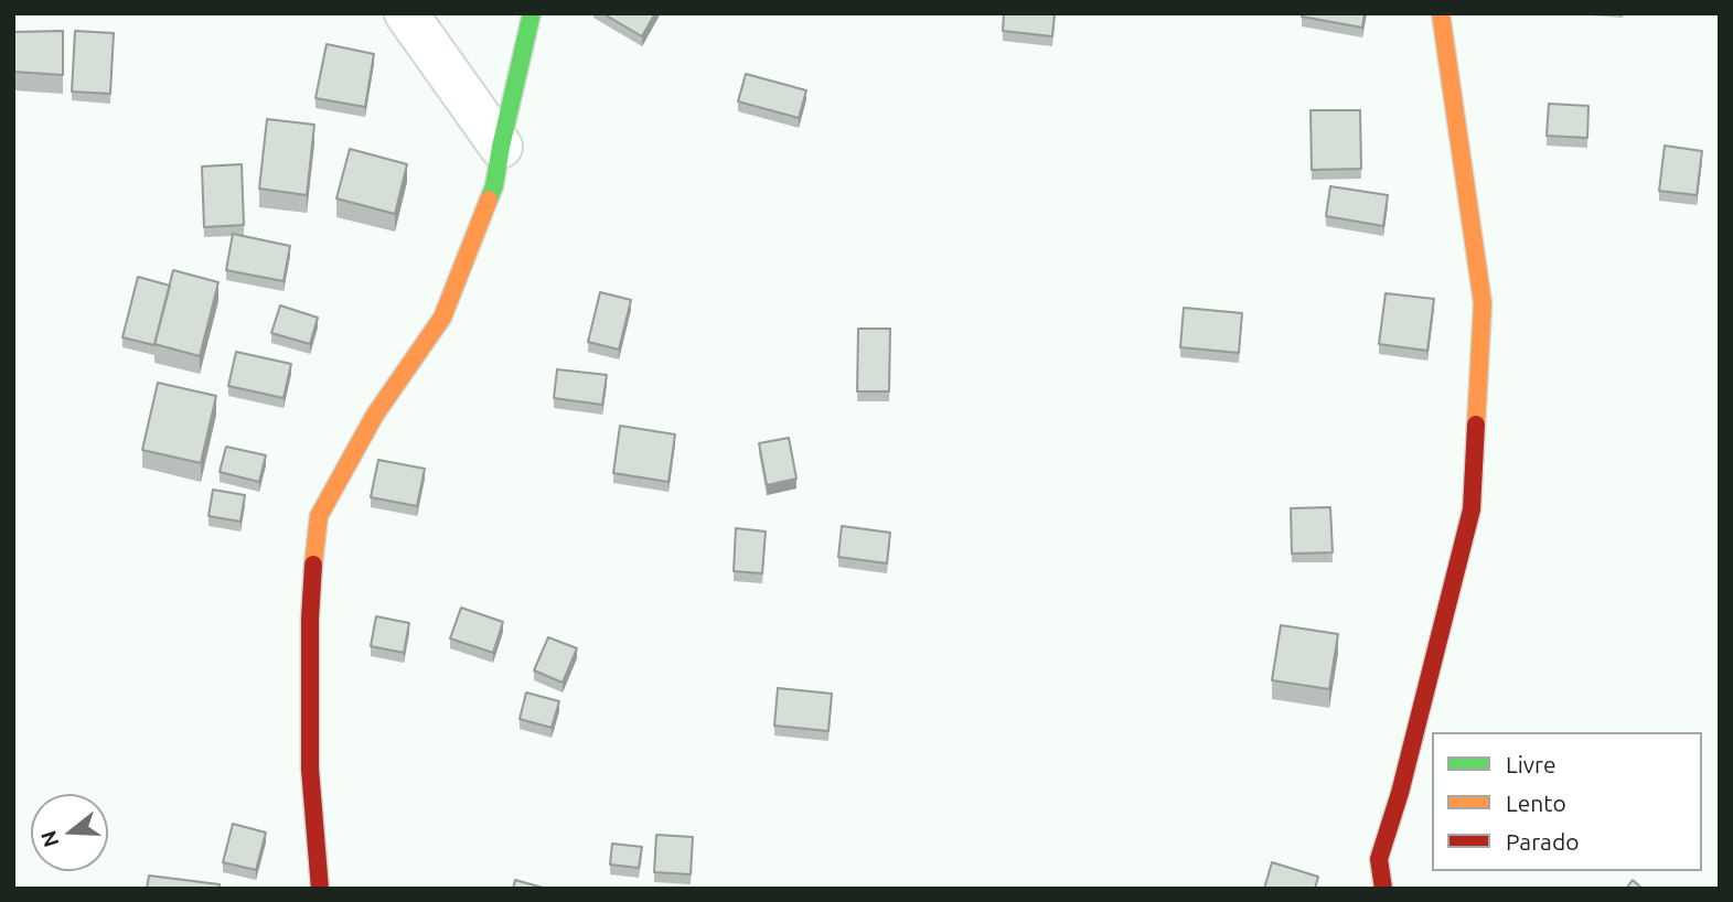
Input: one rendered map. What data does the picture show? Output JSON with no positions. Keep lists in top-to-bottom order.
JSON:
{
  "legend": ["Livre", "Lento", "Parado"],
  "north": "left"
}
